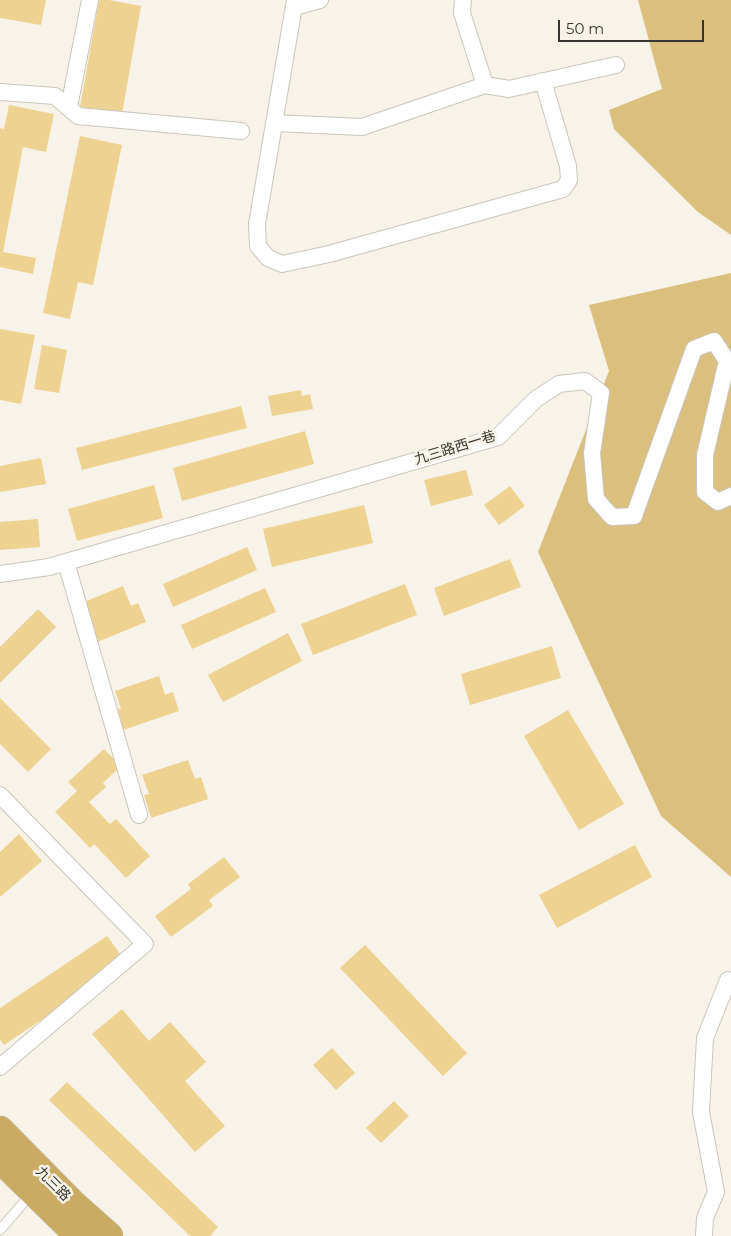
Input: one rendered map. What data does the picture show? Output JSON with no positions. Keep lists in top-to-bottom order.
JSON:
{
  "streets": {
    "highway": ["九三路"],
    "street": ["九三路西一巷"]
  },
  "scale_bar": "50 m"
}
